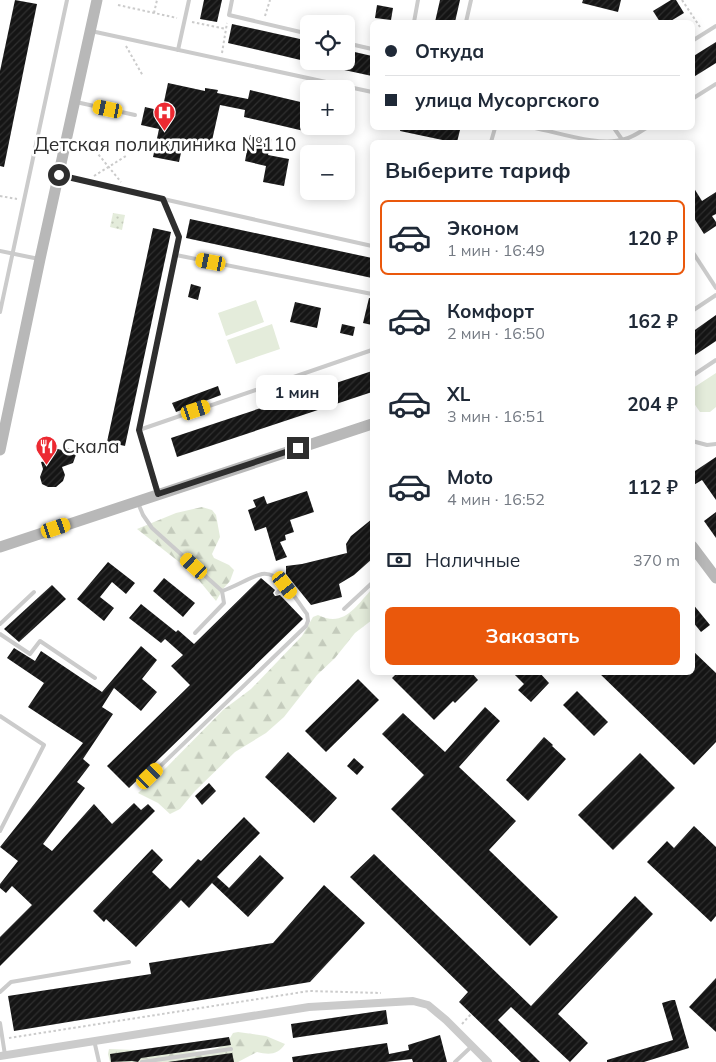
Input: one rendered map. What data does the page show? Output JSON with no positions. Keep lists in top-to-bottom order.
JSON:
{
  "places": {
    "hospital": ["Детская поликлиника №110"],
    "restaurant": ["Скала"]
  },
  "page": {
    "map_buttons": ["+", "−"],
    "banner": ["Откуда", "улица Мусоргского"],
    "heading": "Выберите тариф",
    "list": [
      {
        "name": "Эконом",
        "note": "1 мин · 16:49",
        "value": "120 ₽"
      },
      {
        "name": "Комфорт",
        "note": "2 мин · 16:50",
        "value": "162 ₽"
      },
      {
        "name": "XL",
        "note": "3 мин · 16:51",
        "value": "204 ₽"
      },
      {
        "name": "Moto",
        "note": "4 мин · 16:52",
        "value": "112 ₽"
      }
    ],
    "bubble": "1 мин",
    "pay": ["Наличные", "370 m"],
    "buttons": "Заказать"
  }
}
